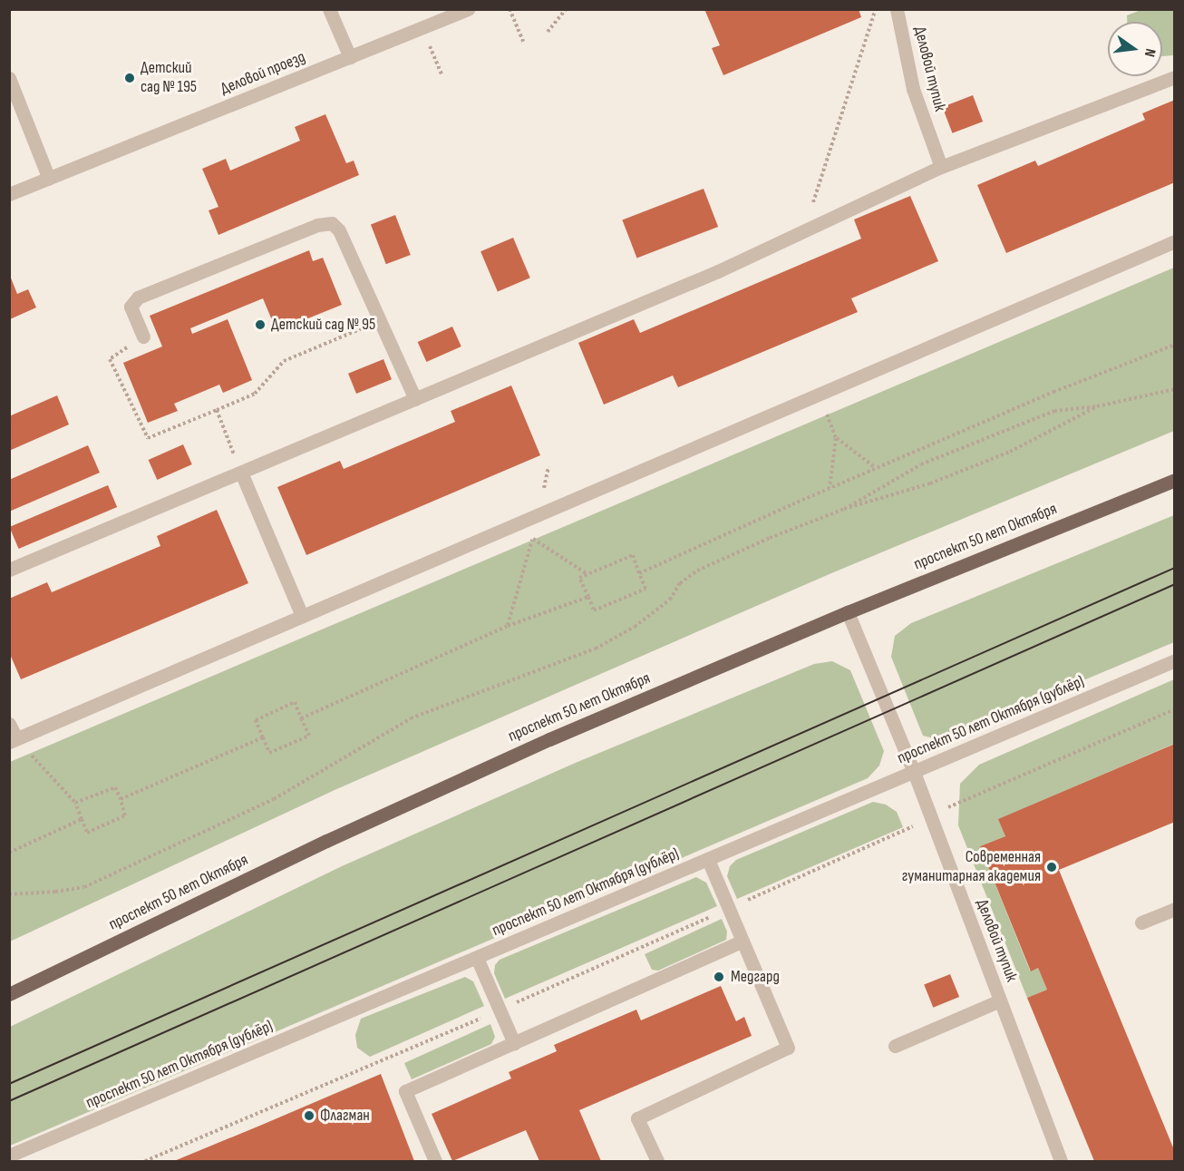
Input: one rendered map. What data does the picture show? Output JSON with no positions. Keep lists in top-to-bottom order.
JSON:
{
  "streets": {
    "main road": ["проспект 50 лет Октября"],
    "street": ["Деловой тупик", "Деловой проезд", "проспект 50 лет Октября (дублёр)"]
  },
  "crossings": [
    ["Деловой тупик", "проспект 50 лет Октября"],
    ["Деловой тупик", "проспект 50 лет Октября (дублёр)"]
  ],
  "places": [
    "Детский сад № 195",
    "Детский сад № 95",
    "Современная гуманитарная академия",
    "Медгард",
    "Флагман"
  ],
  "north": "right"
}
